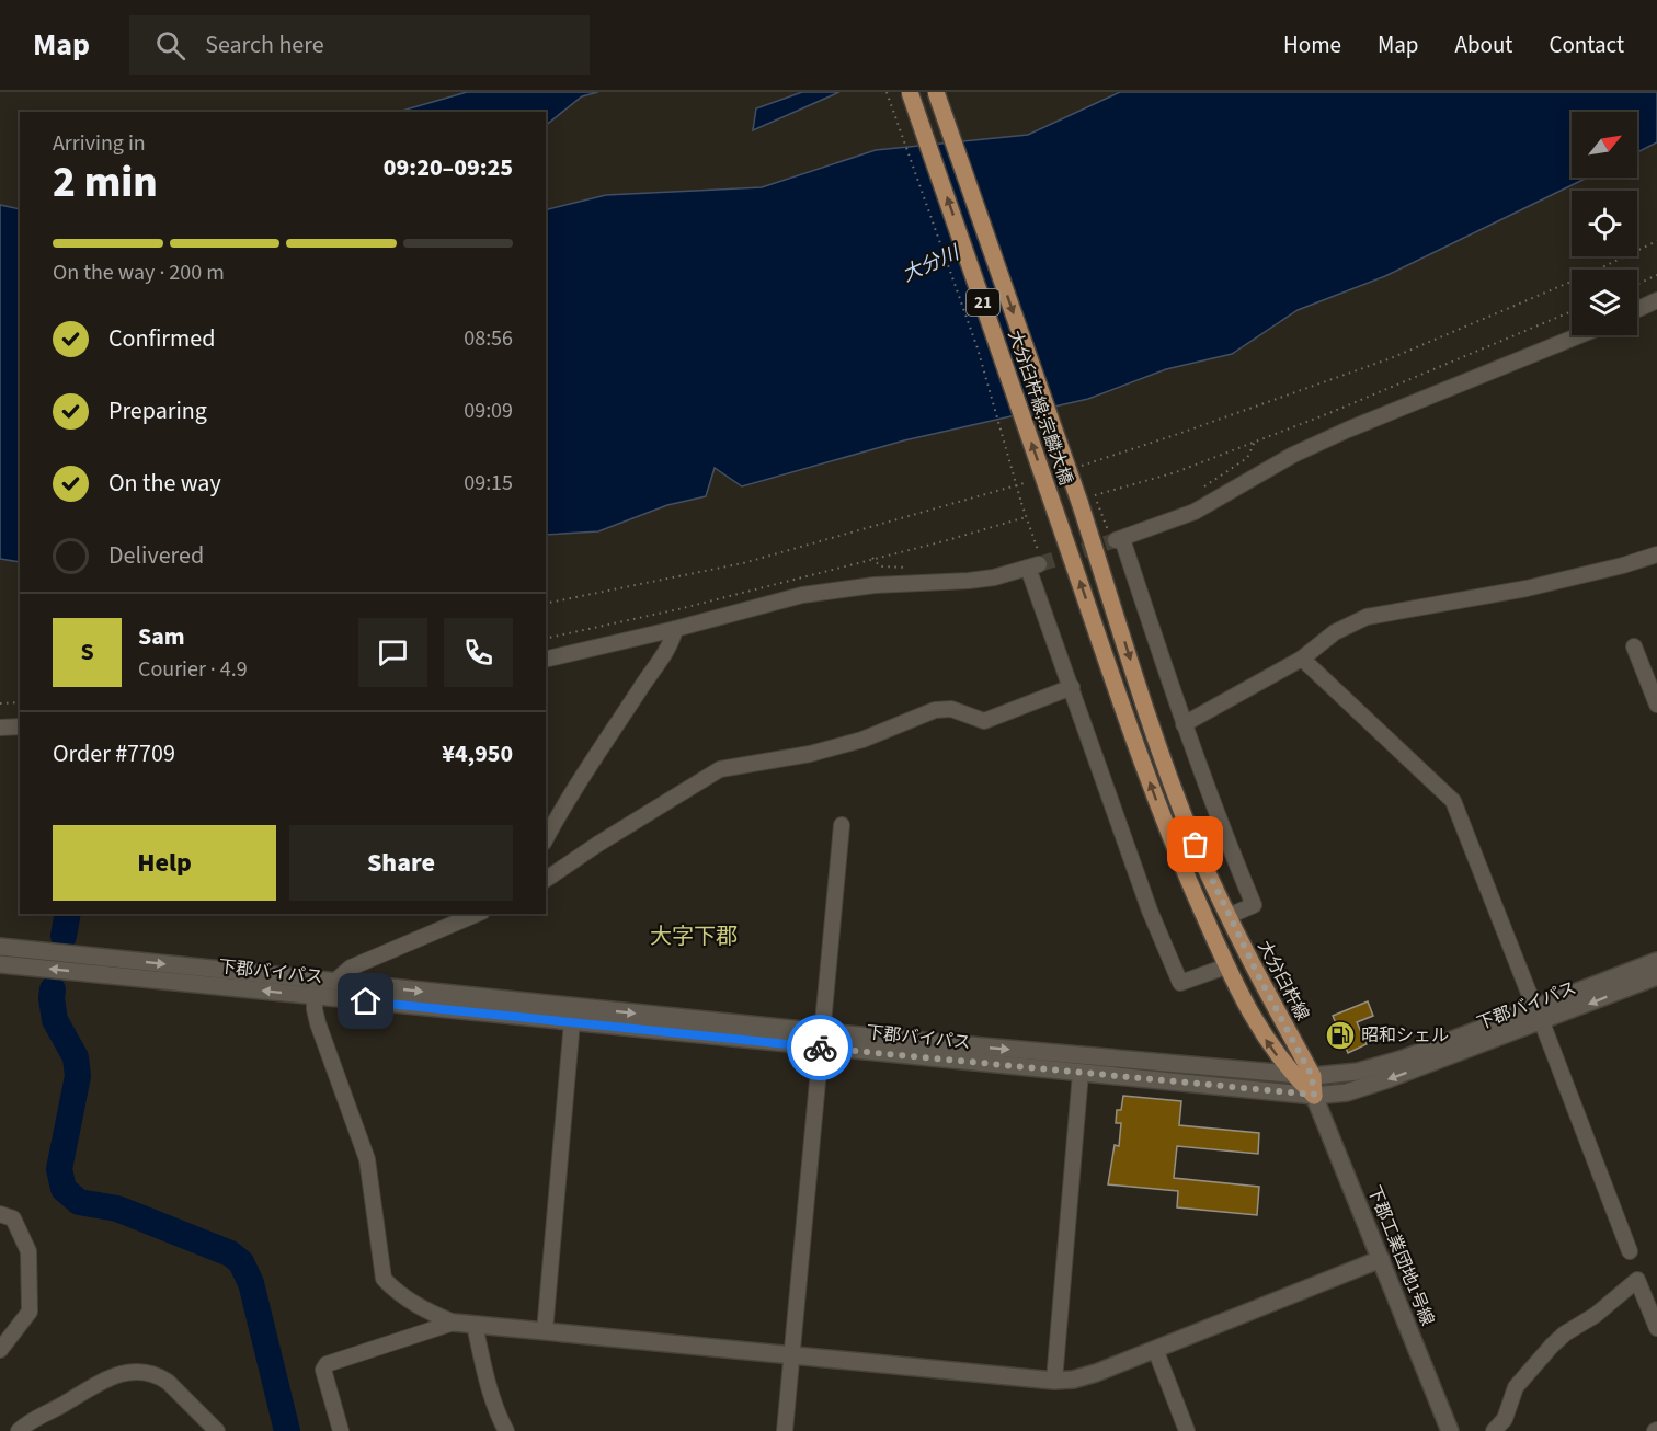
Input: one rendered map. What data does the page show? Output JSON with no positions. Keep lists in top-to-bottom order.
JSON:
{
  "streets": {
    "main road": ["21", "大分臼杵線;宗麟大橋", "大分臼杵線"],
    "street": ["下郡バイパス", "下郡工業団地1号線"]
  },
  "crossings": [
    ["21", "大分臼杵線;宗麟大橋"],
    ["21", "下郡バイパス"],
    ["21", "大分臼杵線"],
    ["21", "下郡工業団地1号線"],
    ["大分臼杵線;宗麟大橋", "大分臼杵線"],
    ["下郡バイパス", "大分臼杵線"],
    ["下郡バイパス", "下郡工業団地1号線"],
    ["大分臼杵線", "下郡工業団地1号線"]
  ],
  "one_way": ["大分臼杵線"],
  "districts": ["大字下郡"],
  "water": ["大分川"],
  "places": {
    "fuel station": ["昭和シェル"]
  },
  "north": "top right",
  "page": {
    "header": "Map",
    "search": "Search here",
    "nav": [
      "Home",
      "Map",
      "About",
      "Contact"
    ],
    "heading": ["2 min", "Arriving in", "09:20–09:25"],
    "panel": [
      "Sam",
      "Courier · 4.9",
      "Order #7709",
      "¥4,950"
    ],
    "bar": "On the way · 200 m",
    "list": [
      ["Confirmed", "08:56"],
      ["Preparing", "09:09"],
      ["On the way", "09:15"],
      "Delivered"
    ],
    "round": "S",
    "buttons": ["Help", "Share"]
  }
}
